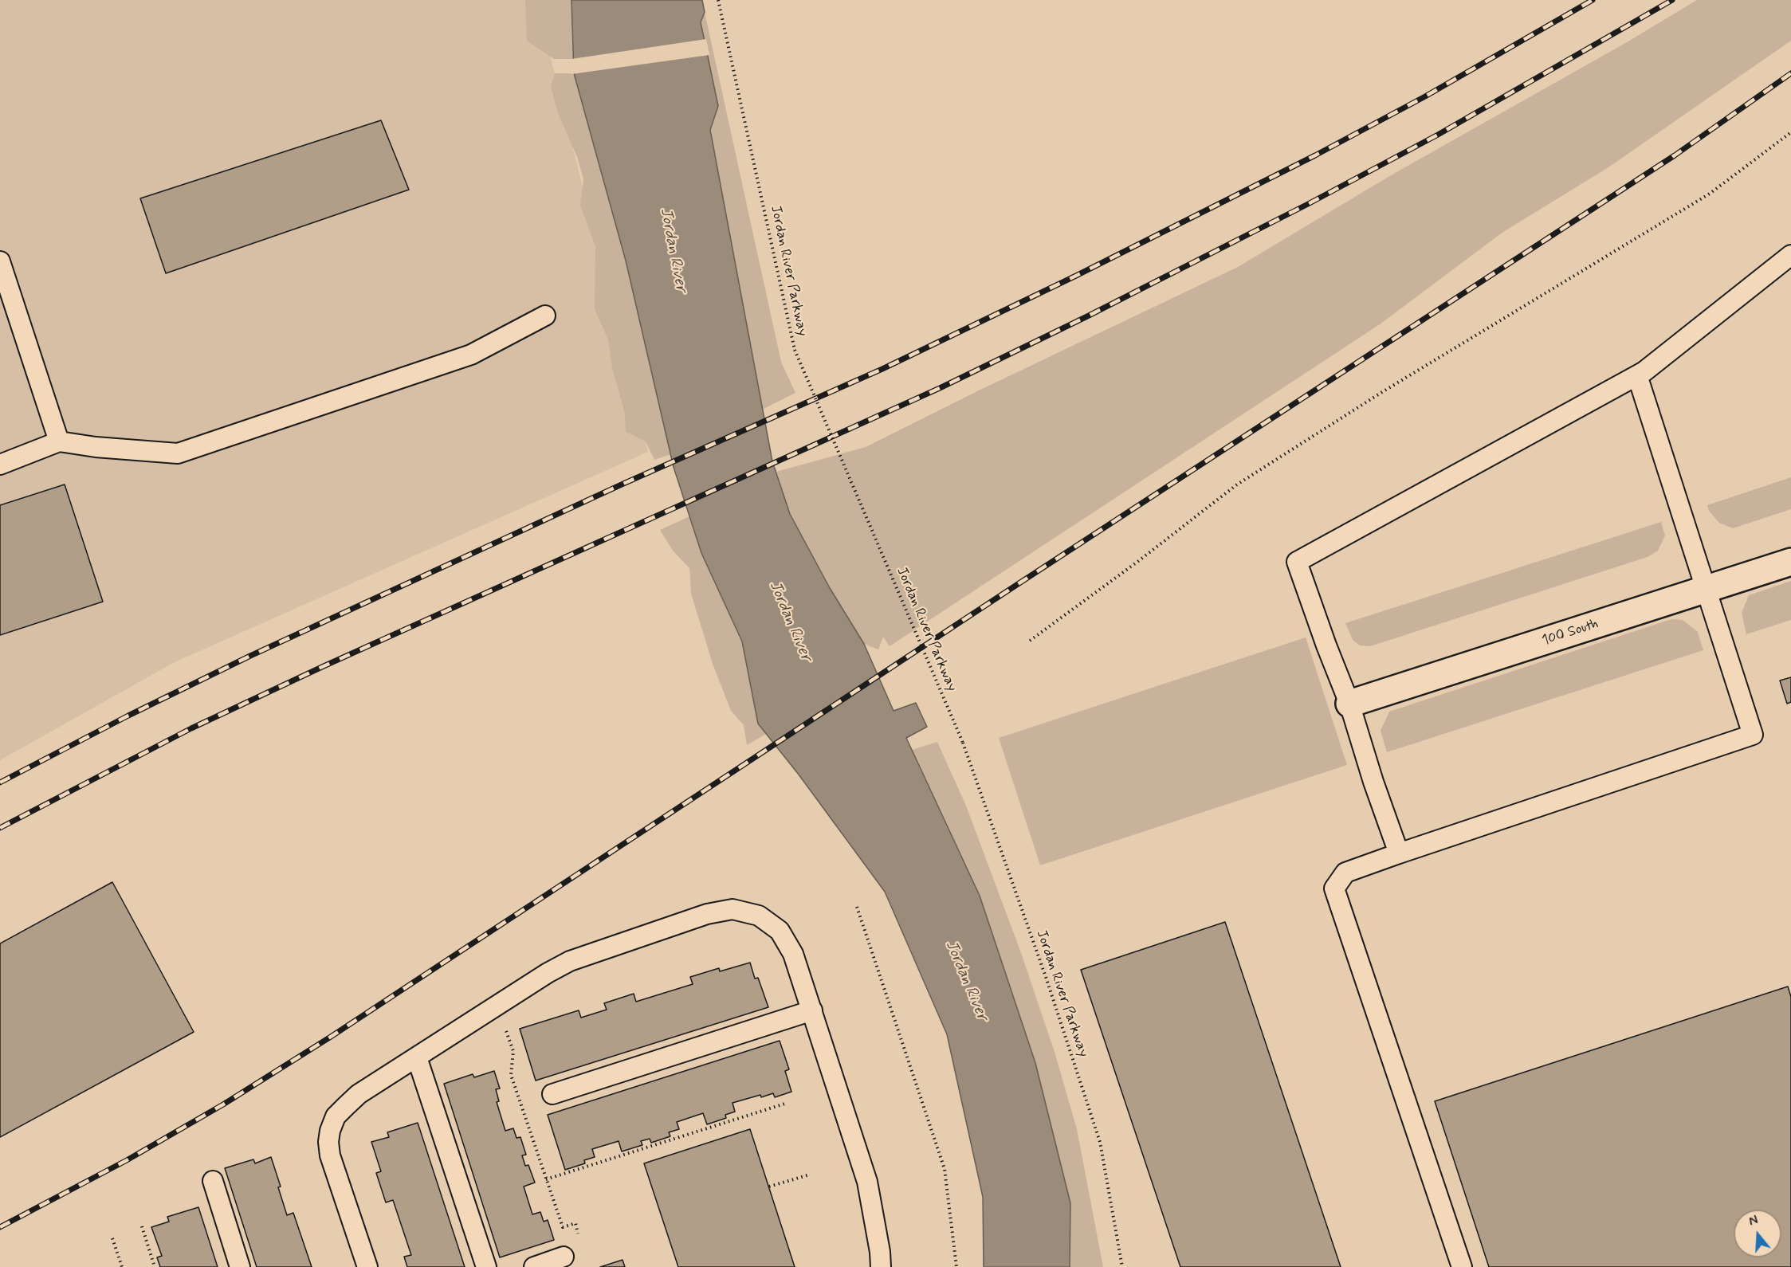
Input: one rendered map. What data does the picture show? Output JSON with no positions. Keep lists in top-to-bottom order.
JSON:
{
  "streets": {
    "street": ["100 South"],
    "path": ["Jordan River Parkway"]
  },
  "water": ["Jordan River"],
  "north": "top"
}
